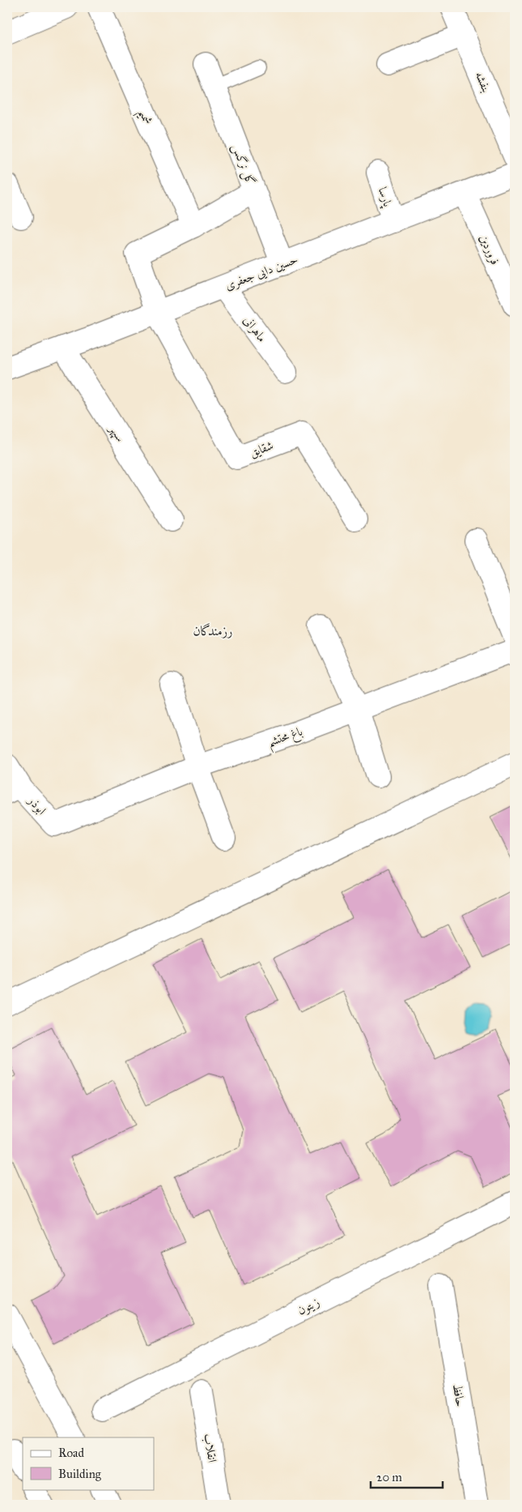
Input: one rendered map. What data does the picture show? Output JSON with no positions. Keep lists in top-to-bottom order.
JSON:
{
  "streets": {
    "street": [
      "بنفشه",
      "شمیم",
      "گل نرگس",
      "پارسا",
      "فروردین",
      "حسین دایی جعفری",
      "ماهرانی",
      "سپهر",
      "شقایق",
      "باغ محتشم",
      "ابوذر",
      "زیتون",
      "حافظ",
      "انقلاب"
    ]
  },
  "crossings": [
    ["گل نرگس", "حسین دایی جعفری"],
    ["پارسا", "حسین دایی جعفری"],
    ["فروردین", "حسین دایی جعفری"],
    ["حسین دایی جعفری", "ماهرانی"],
    ["حسین دایی جعفری", "سپهر"],
    ["حسین دایی جعفری", "شقایق"],
    ["باغ محتشم", "ابوذر"]
  ],
  "districts": ["رزمندگان"],
  "legend": ["Road", "Building"],
  "scale_bar": "20 m"
}
